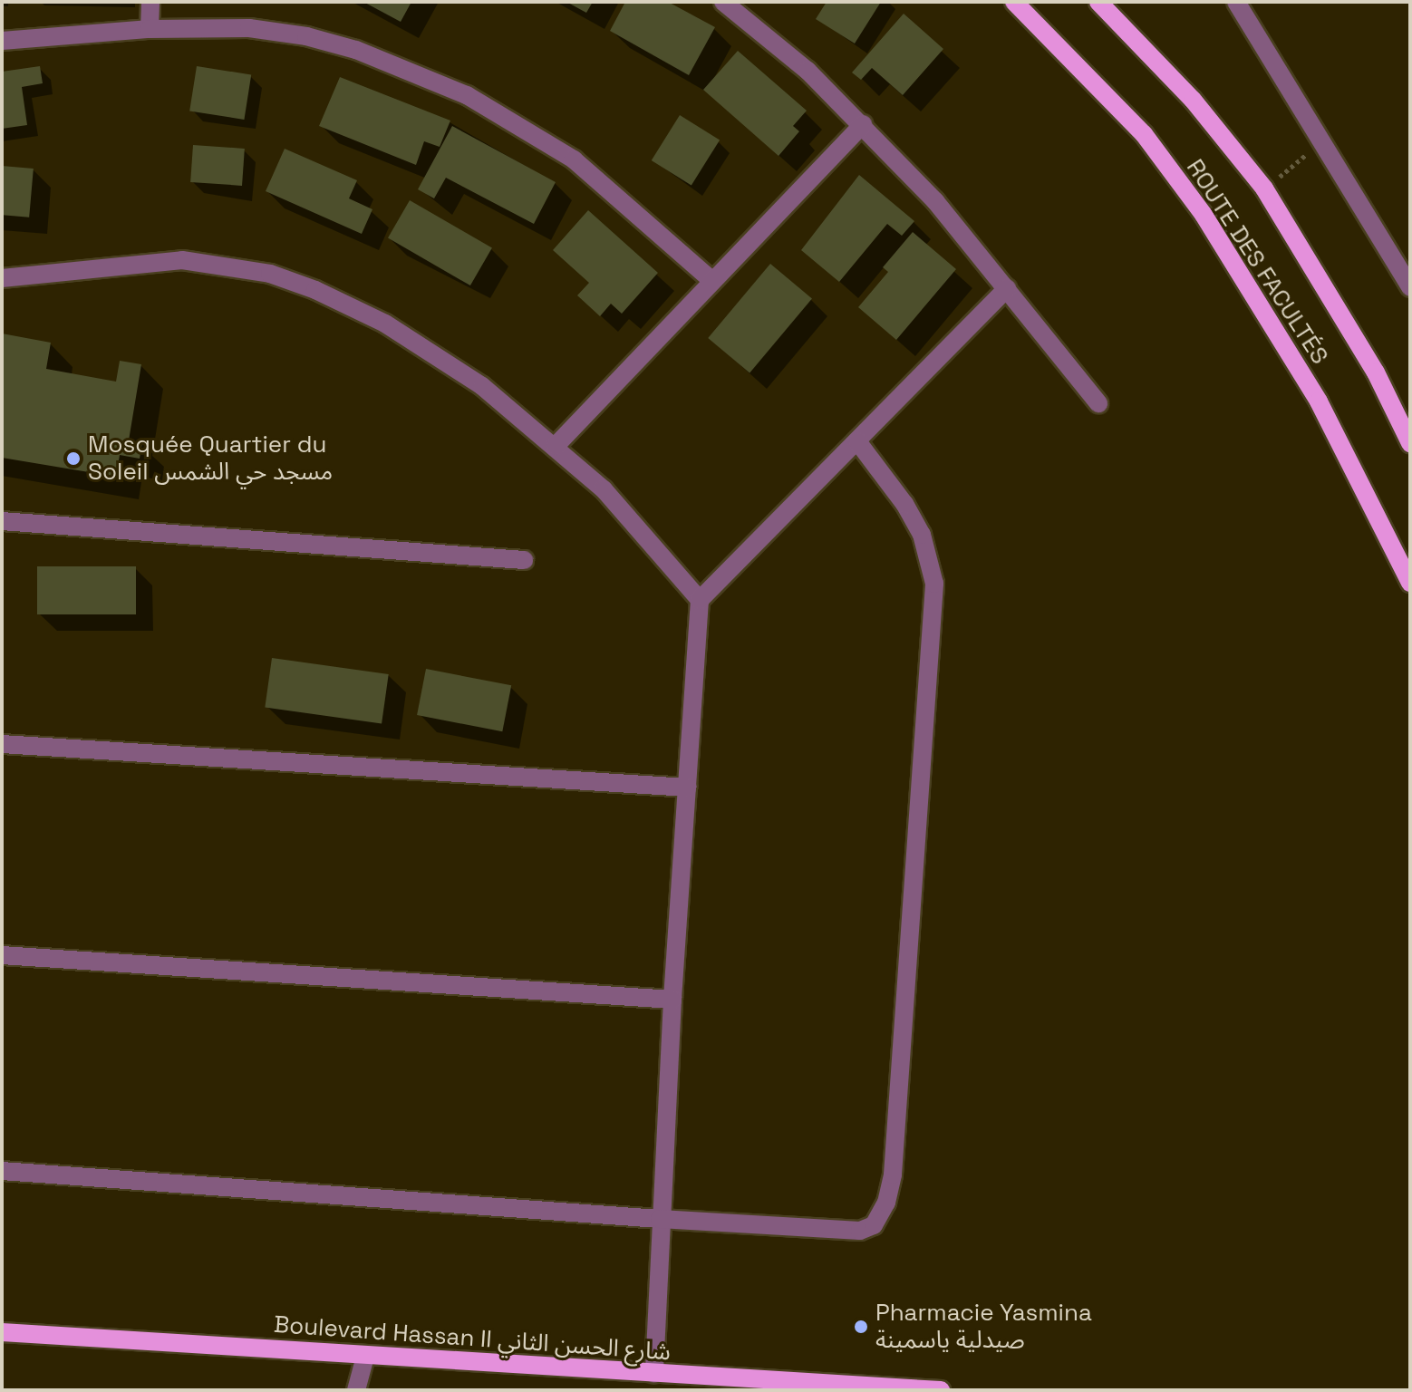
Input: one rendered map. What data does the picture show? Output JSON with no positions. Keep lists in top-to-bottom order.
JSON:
{
  "streets": {
    "main road": ["ROUTE DES FACULTÉS", "Boulevard Hassan II شارع الحسن الثاني"]
  },
  "places": ["Mosquée Quartier du Soleil مسجد حي الشمس", "Pharmacie Yasmina صيدلية ياسمينة"]
}
